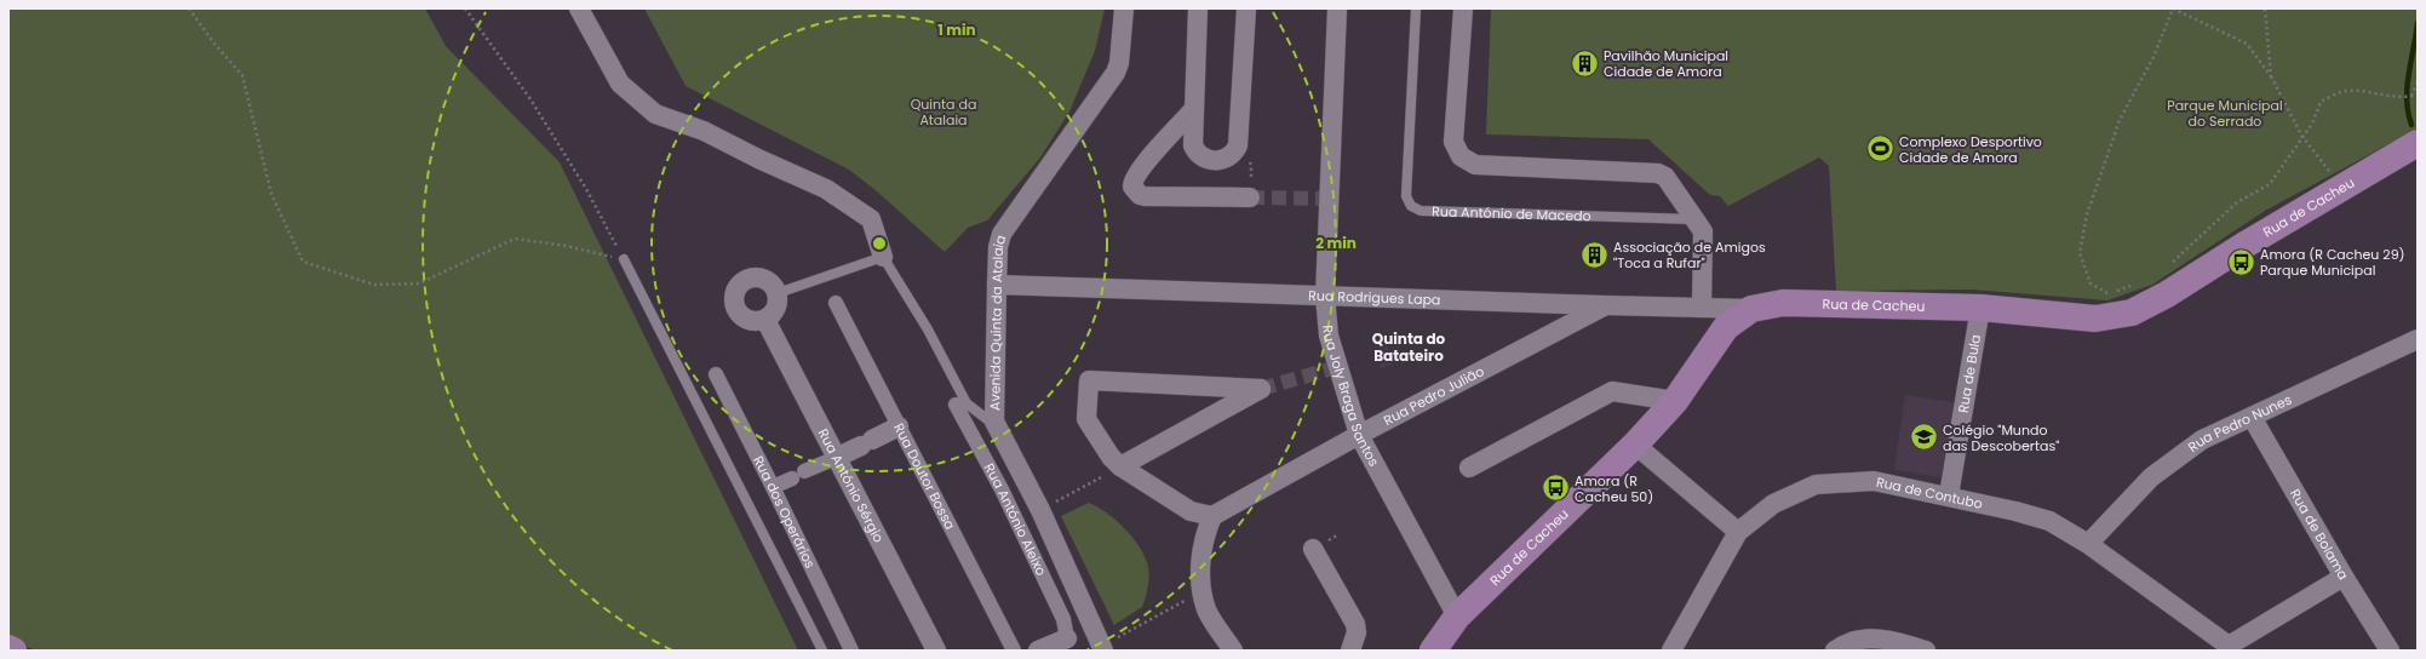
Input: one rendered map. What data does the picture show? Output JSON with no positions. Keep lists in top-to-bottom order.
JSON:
{
  "streets": {
    "main road": ["Rua de Cacheu"],
    "street": [
      "Rua Rodrigues Lapa",
      "Avenida Quinta da Atalaia",
      "Rua de Bula",
      "Rua Joly Braga Santos",
      "Rua Pedro Julião",
      "Rua Pedro Nunes",
      "Rua Doutor Bossa",
      "Rua António Sérgio",
      "Rua de Contubo",
      "Rua dos Operários",
      "Rua António Aleixo",
      "Rua de Bolama"
    ],
    "lane": ["Rua António de Macedo"]
  },
  "crossings": [
    ["Rua de Cacheu", "Rua Rodrigues Lapa"],
    ["Rua de Cacheu", "Rua de Bula"],
    ["Rua de Cacheu", "Rua Joly Braga Santos"],
    ["Rua Rodrigues Lapa", "Avenida Quinta da Atalaia"],
    ["Rua Rodrigues Lapa", "Rua Joly Braga Santos"],
    ["Rua Rodrigues Lapa", "Rua Pedro Julião"],
    ["Rua de Bula", "Rua de Contubo"],
    ["Rua Joly Braga Santos", "Rua Pedro Julião"],
    ["Rua Pedro Nunes", "Rua de Contubo"],
    ["Rua Pedro Nunes", "Rua de Bolama"]
  ],
  "districts": ["Quinta do Batateiro"],
  "parks": ["Quinta da Atalaia", "Parque Municipal do Serrado"],
  "places": {
    "building": ["Pavilhão Municipal Cidade de Amora", "Associação de Amigos \"Toca a Rufar\""],
    "sports": ["Complexo Desportivo Cidade de Amora"],
    "bus stop": ["Amora (R Cacheu 29) Parque Municipal", "Amora (R Cacheu 50)"],
    "school or university": ["Colégio \"Mundo das Descobertas\""]
  },
  "rings": ["1 min", "2 min"]
}
